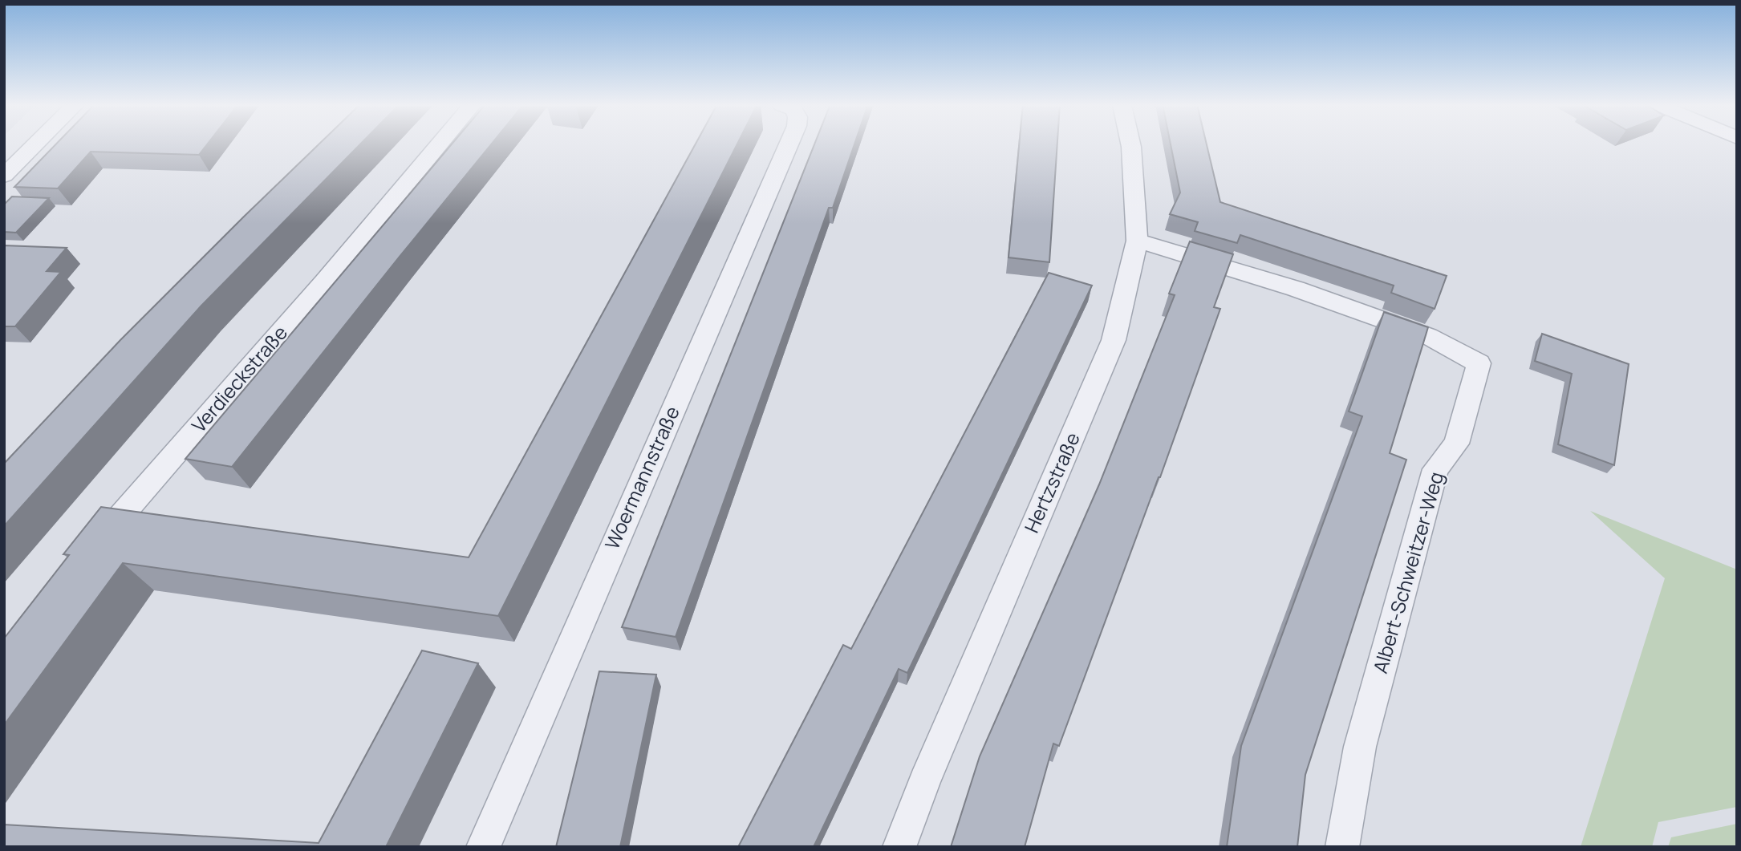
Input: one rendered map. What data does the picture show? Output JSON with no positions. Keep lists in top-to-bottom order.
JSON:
{
  "streets": {
    "street": [
      "Verdieckstraße",
      "Woermannstraße",
      "Hertzstraße",
      "Albert-Schweitzer-Weg"
    ]
  },
  "crossings": [
    ["Hertzstraße", "Albert-Schweitzer-Weg"]
  ]
}
